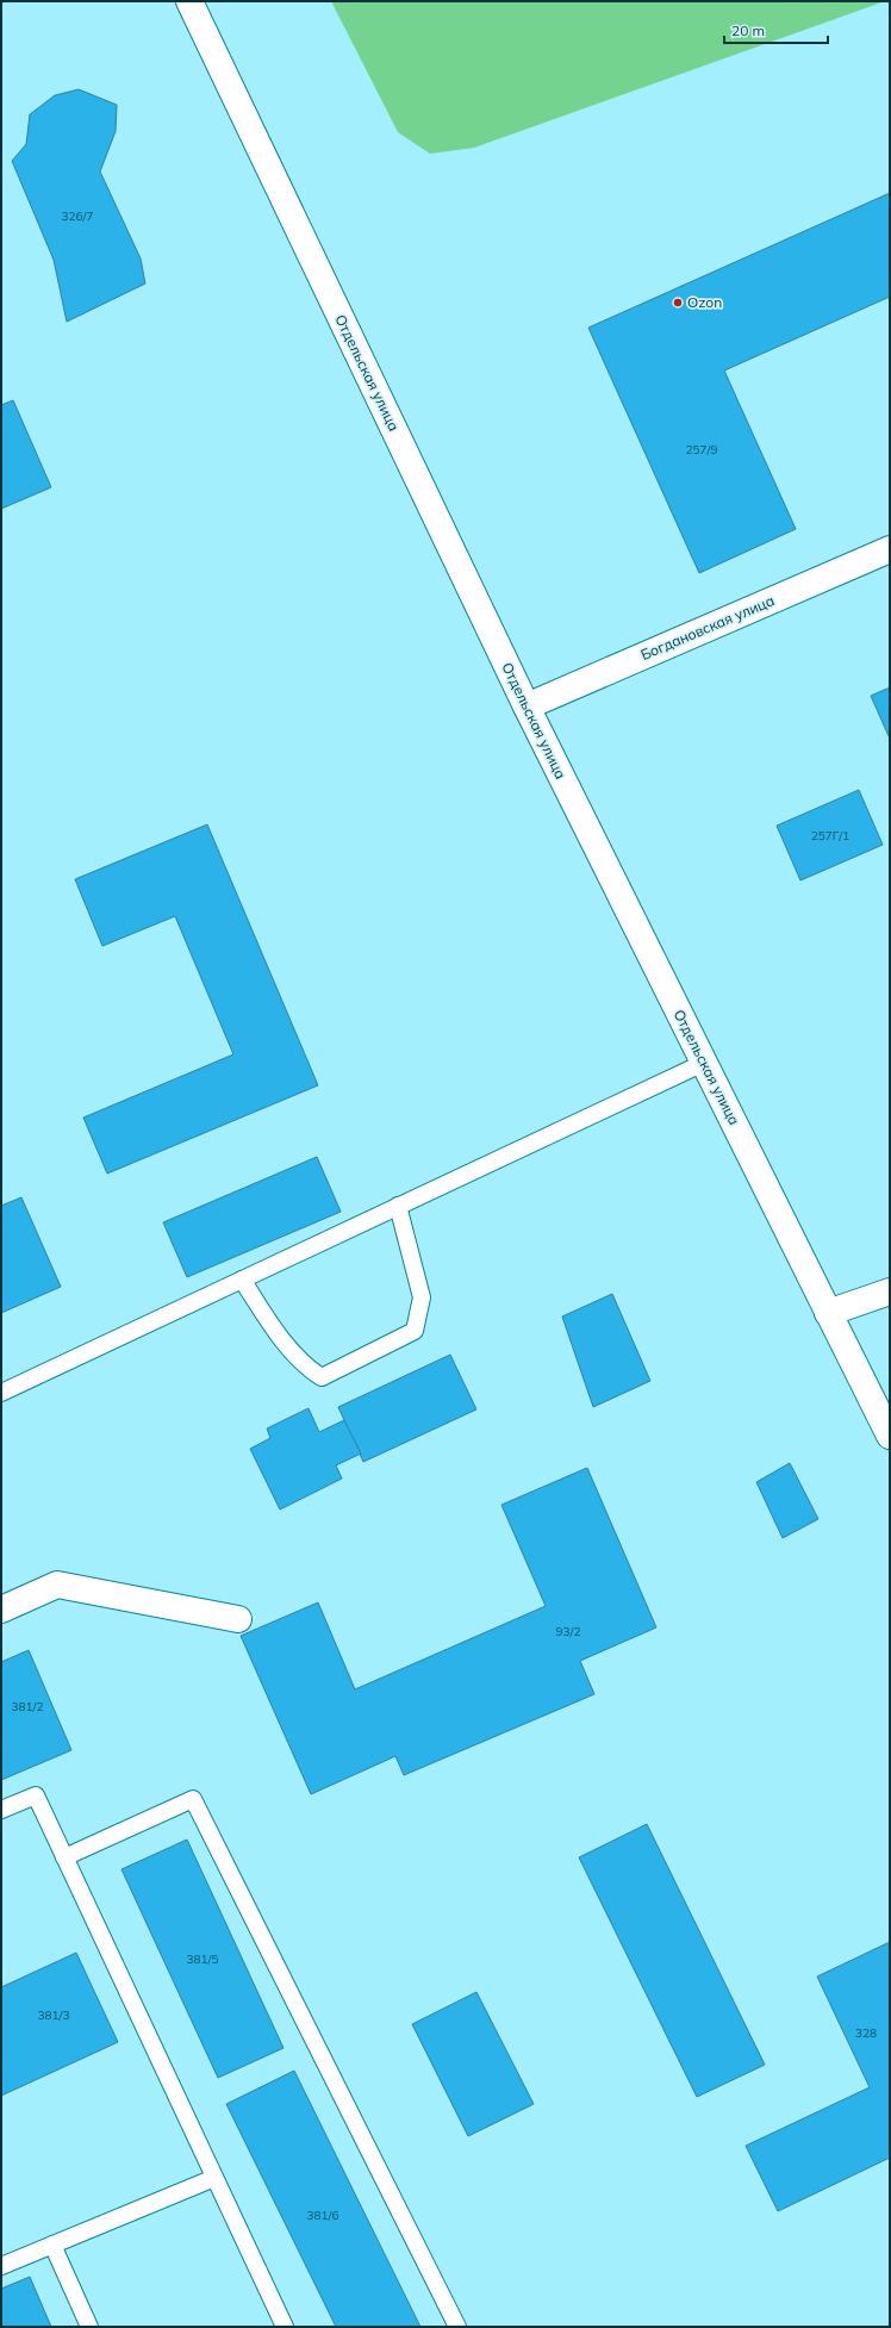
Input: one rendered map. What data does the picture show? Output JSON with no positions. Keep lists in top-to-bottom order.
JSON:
{
  "streets": {
    "street": ["Отдельская улица", "Богдановская улица"]
  },
  "crossings": [
    ["Отдельская улица", "Богдановская улица"]
  ],
  "places": ["Ozon"],
  "house_numbers": [
    "326/7",
    "257/9",
    "257Г/1",
    "93/2",
    "381/2",
    "381/5",
    "381/3",
    "328",
    "381/6"
  ],
  "scale_bar": "20 m"
}
